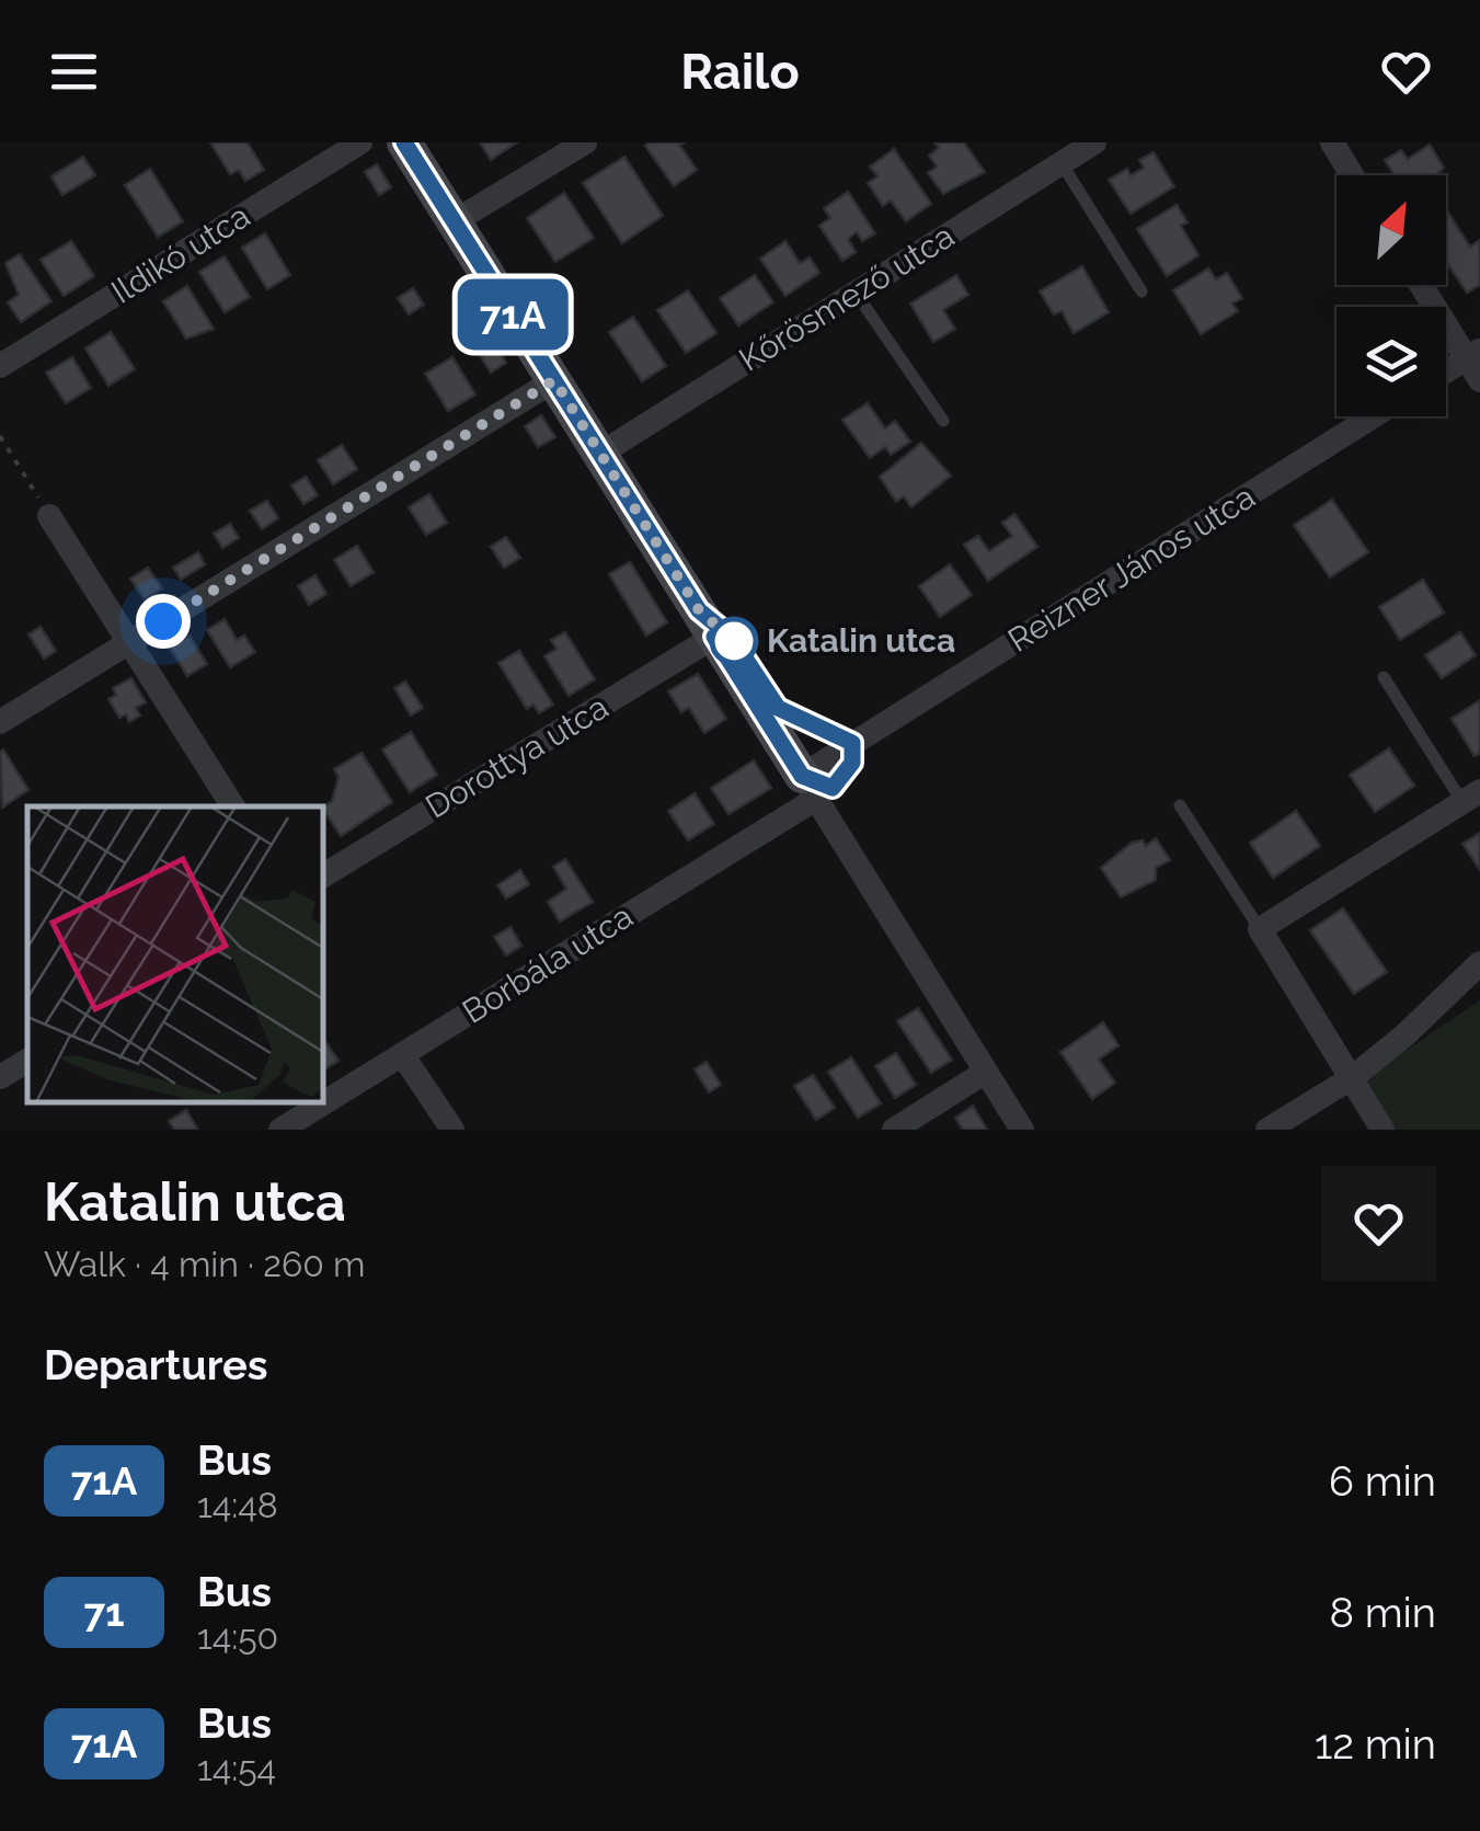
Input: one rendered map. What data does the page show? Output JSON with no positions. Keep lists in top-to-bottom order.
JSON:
{
  "streets": {
    "street": [
      "Ildikó utca",
      "Kőrösmező utca",
      "Reizner János utca",
      "Dorottya utca",
      "Borbála utca"
    ]
  },
  "crossings": [
    ["Reizner János utca", "Borbála utca"]
  ],
  "places": ["Katalin utca"],
  "lines": ["bus line 71A"],
  "north": "top right",
  "page": {
    "header": "Railo",
    "on_map": "71A",
    "heading": [
      ["Katalin utca", "Walk · 4 min · 260 m"],
      "Departures"
    ],
    "list": [
      {
        "mark": "71A",
        "name": "Bus",
        "note": "14:48",
        "value": "6 min"
      },
      {
        "mark": "71",
        "name": "Bus",
        "note": "14:50",
        "value": "8 min"
      },
      {
        "mark": "71A",
        "name": "Bus",
        "note": "14:54",
        "value": "12 min"
      }
    ]
  }
}
